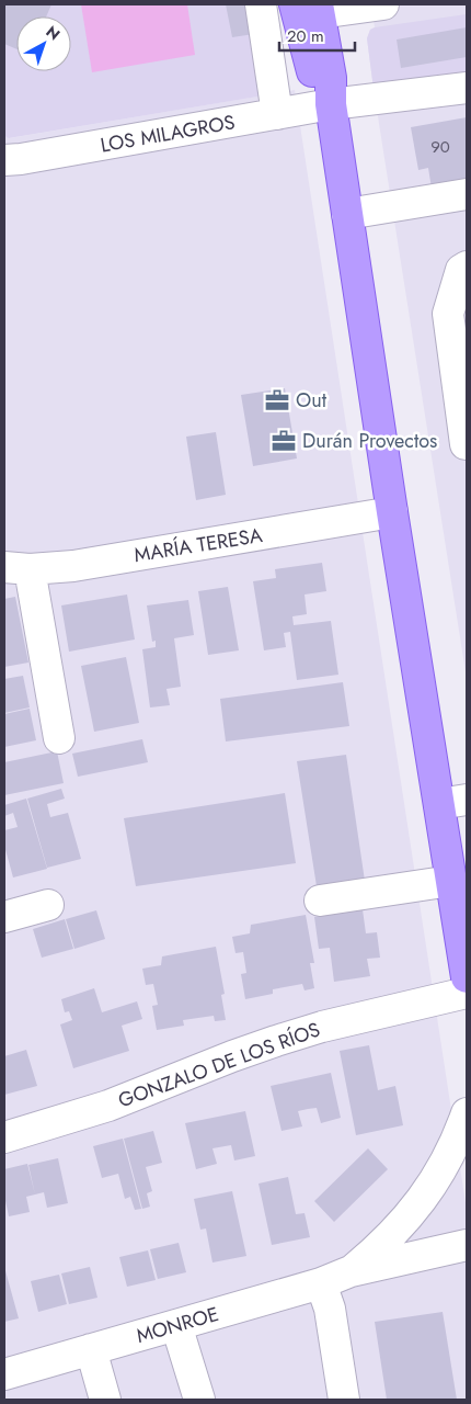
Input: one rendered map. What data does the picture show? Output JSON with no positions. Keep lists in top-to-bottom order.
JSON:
{
  "streets": {
    "street": [
      "LOS MILAGROS",
      "MARÍA TERESA",
      "GONZALO DE LOS RÍOS",
      "MONROE"
    ]
  },
  "places": {
    "office": ["Out", "Durán Provectos"]
  },
  "house_numbers": ["90"],
  "scale_bar": "20 m",
  "north": "top right"
}
